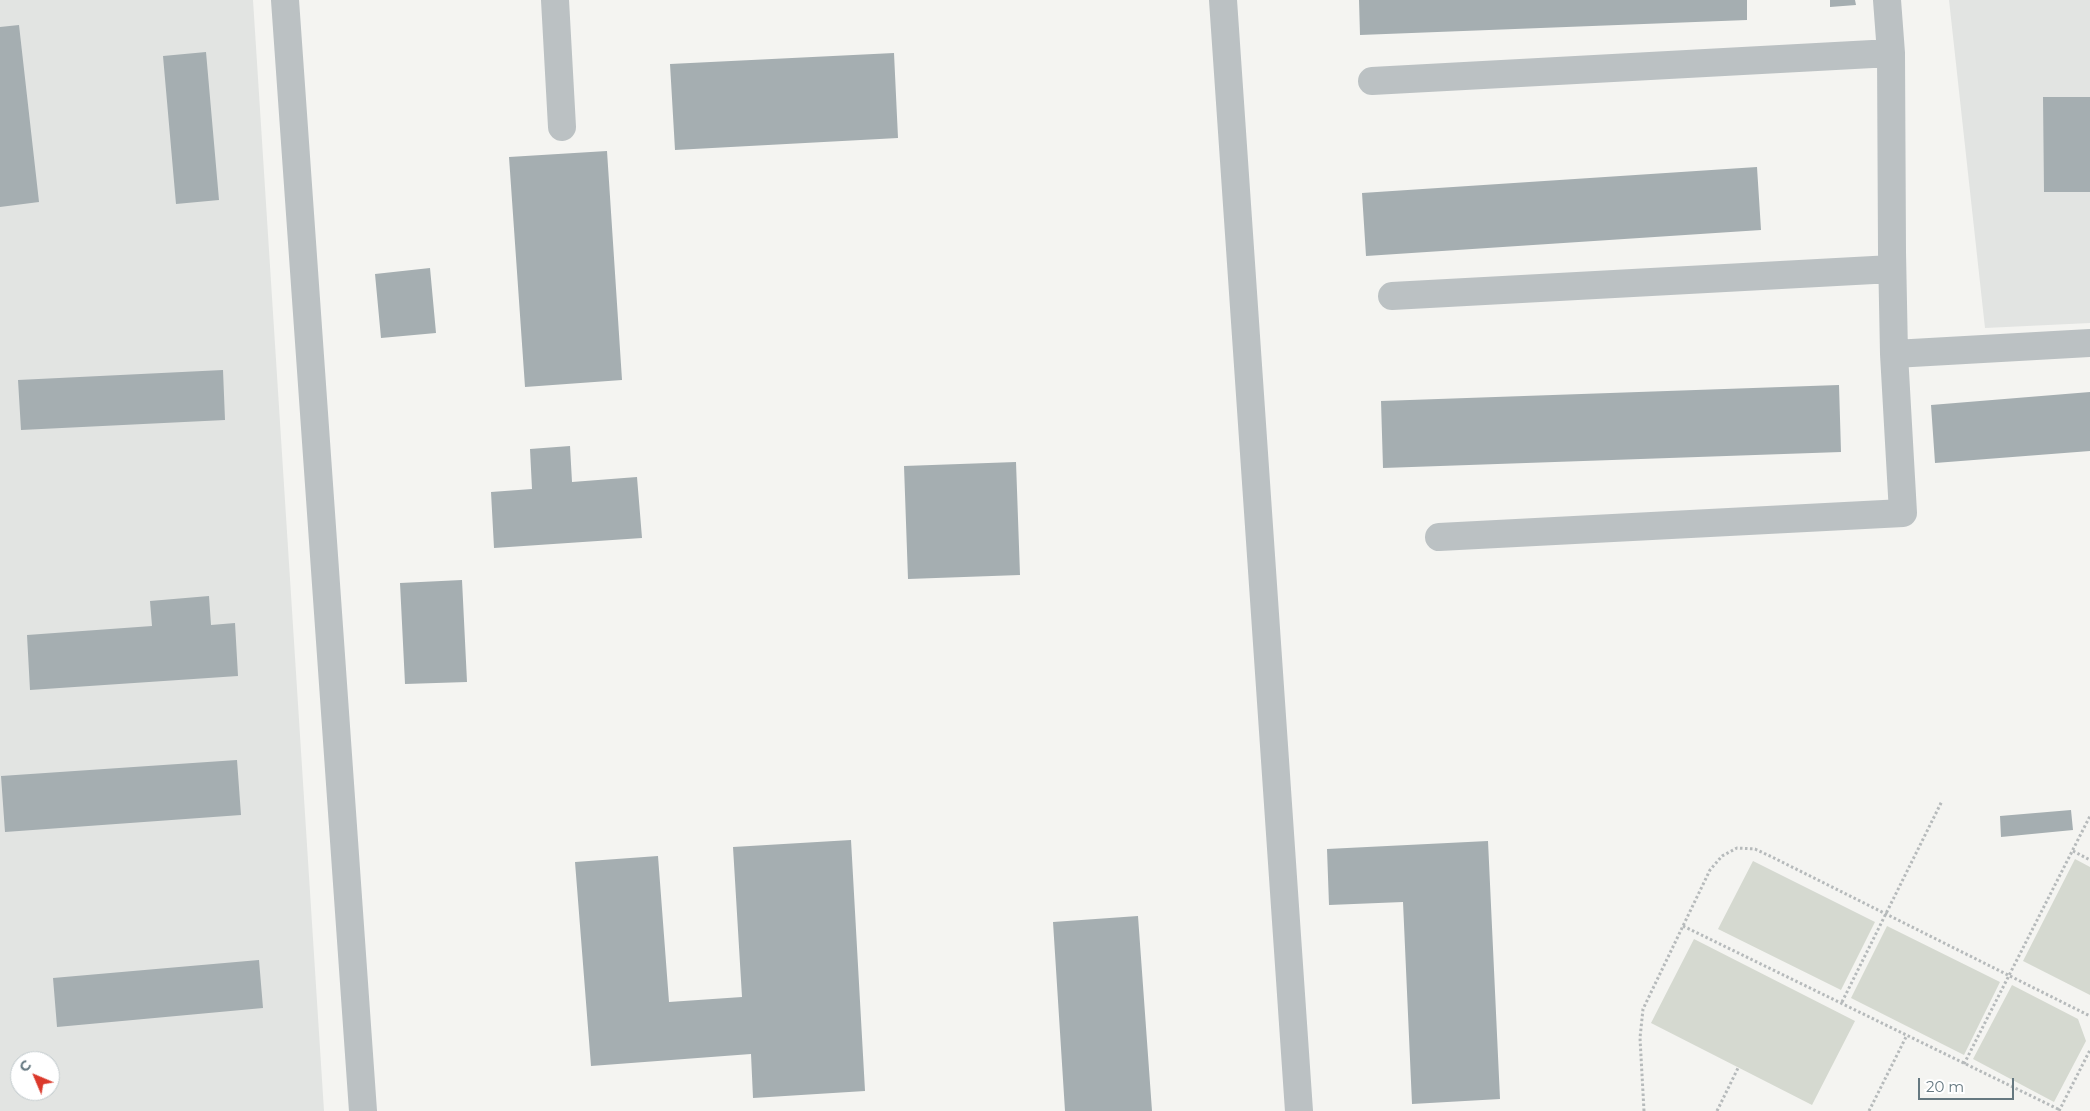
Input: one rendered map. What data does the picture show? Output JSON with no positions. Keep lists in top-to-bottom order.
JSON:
{
  "scale_bar": "20 m",
  "north": "top left"
}
